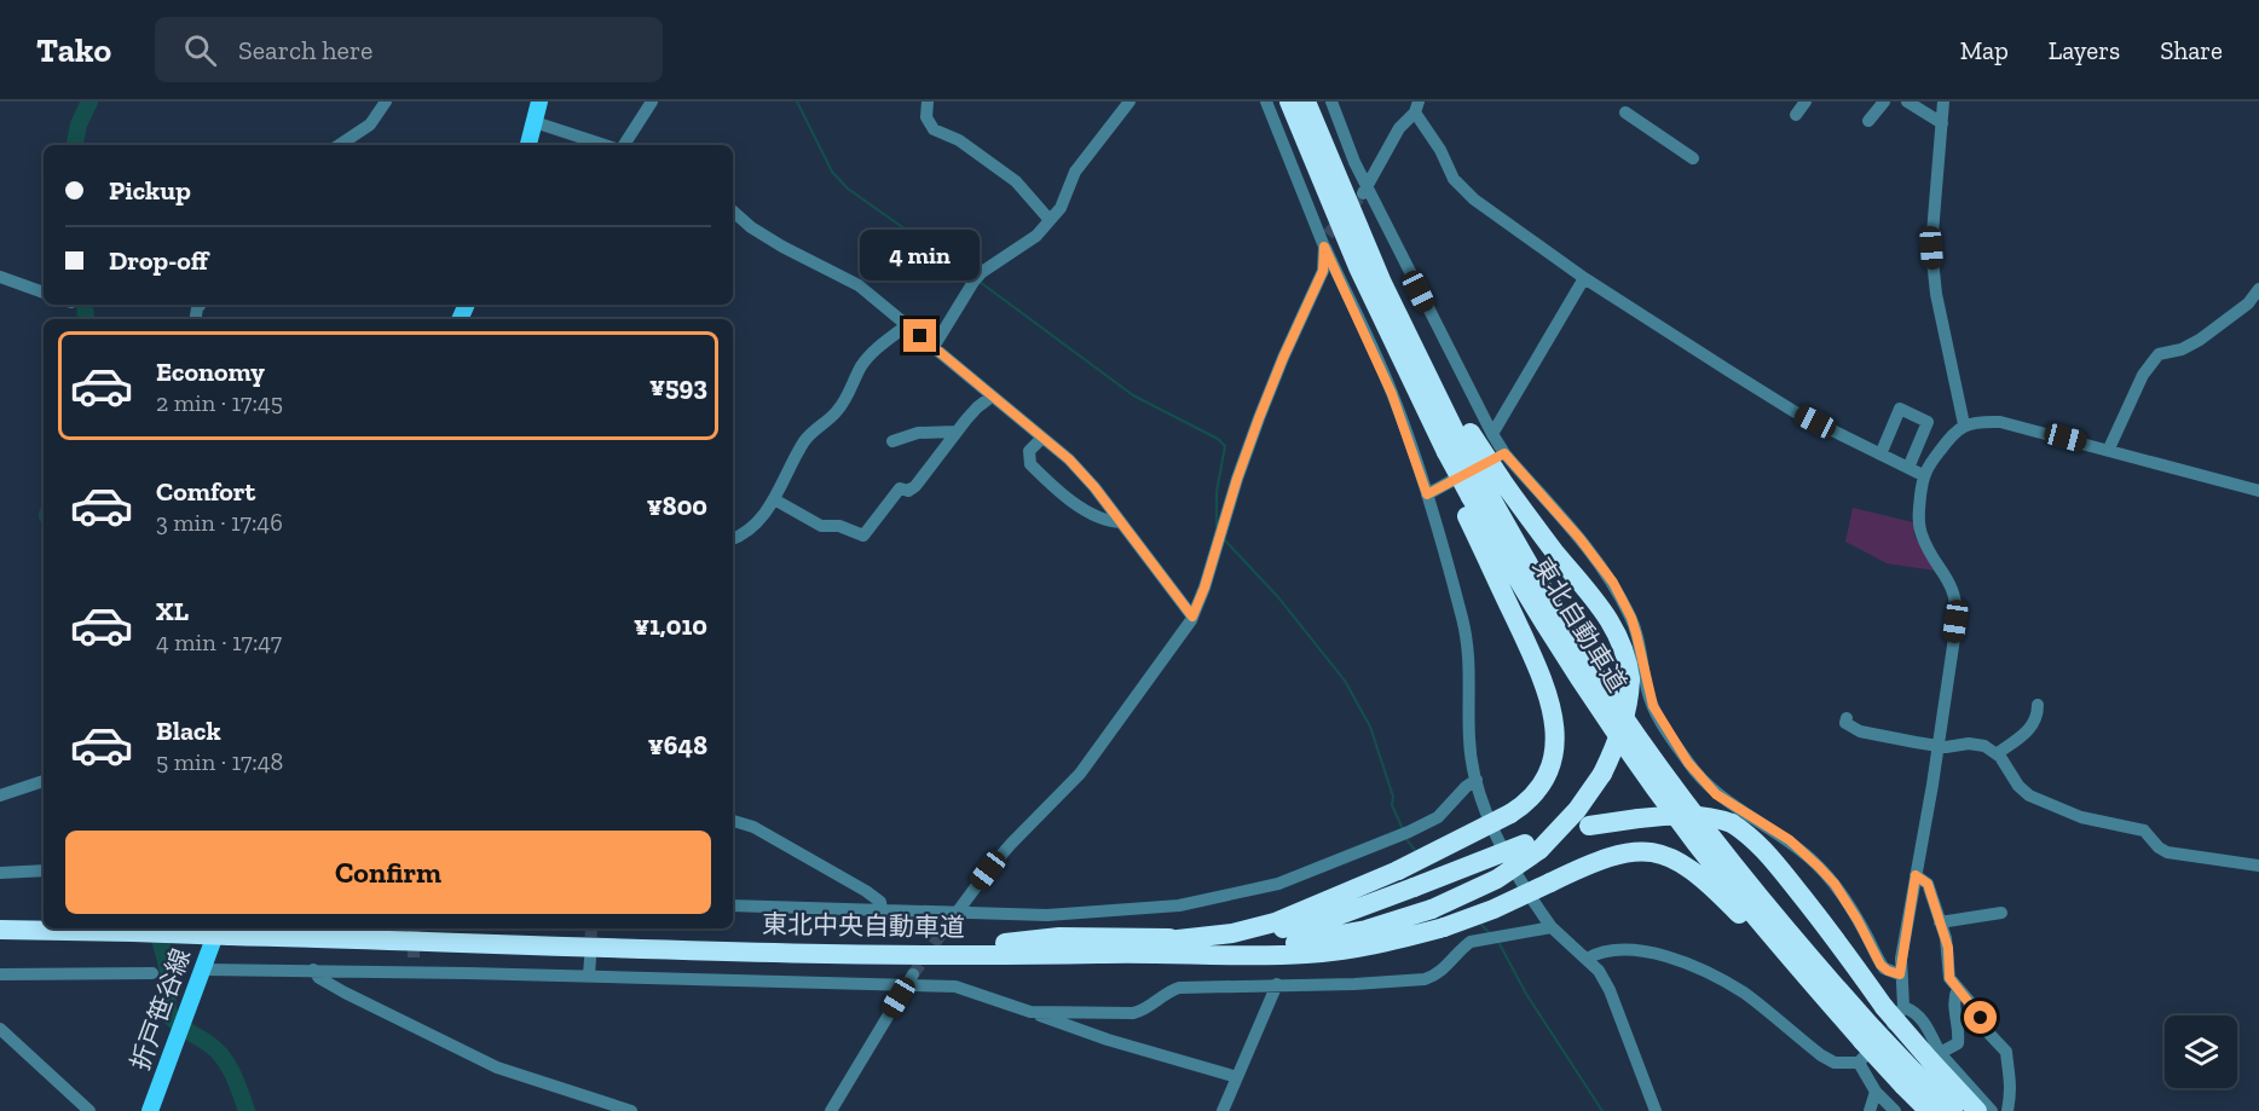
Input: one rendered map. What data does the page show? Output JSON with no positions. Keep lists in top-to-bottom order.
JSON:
{
  "streets": {
    "highway": ["東北自動車道", "東北中央自動車道"],
    "main road": ["折戸笹谷線"]
  },
  "crossings": [
    ["東北中央自動車道", "折戸笹谷線"]
  ],
  "page": {
    "header": "Tako",
    "search": "Search here",
    "nav": ["Map", "Layers", "Share"],
    "banner": ["Pickup", "Drop-off"],
    "bubble": "4 min",
    "list": [
      {
        "name": "Economy",
        "note": "2 min · 17:45",
        "value": "¥593"
      },
      {
        "name": "Comfort",
        "note": "3 min · 17:46",
        "value": "¥800"
      },
      {
        "name": "XL",
        "note": "4 min · 17:47",
        "value": "¥1,010"
      },
      {
        "name": "Black",
        "note": "5 min · 17:48",
        "value": "¥648"
      }
    ],
    "buttons": "Confirm"
  }
}
